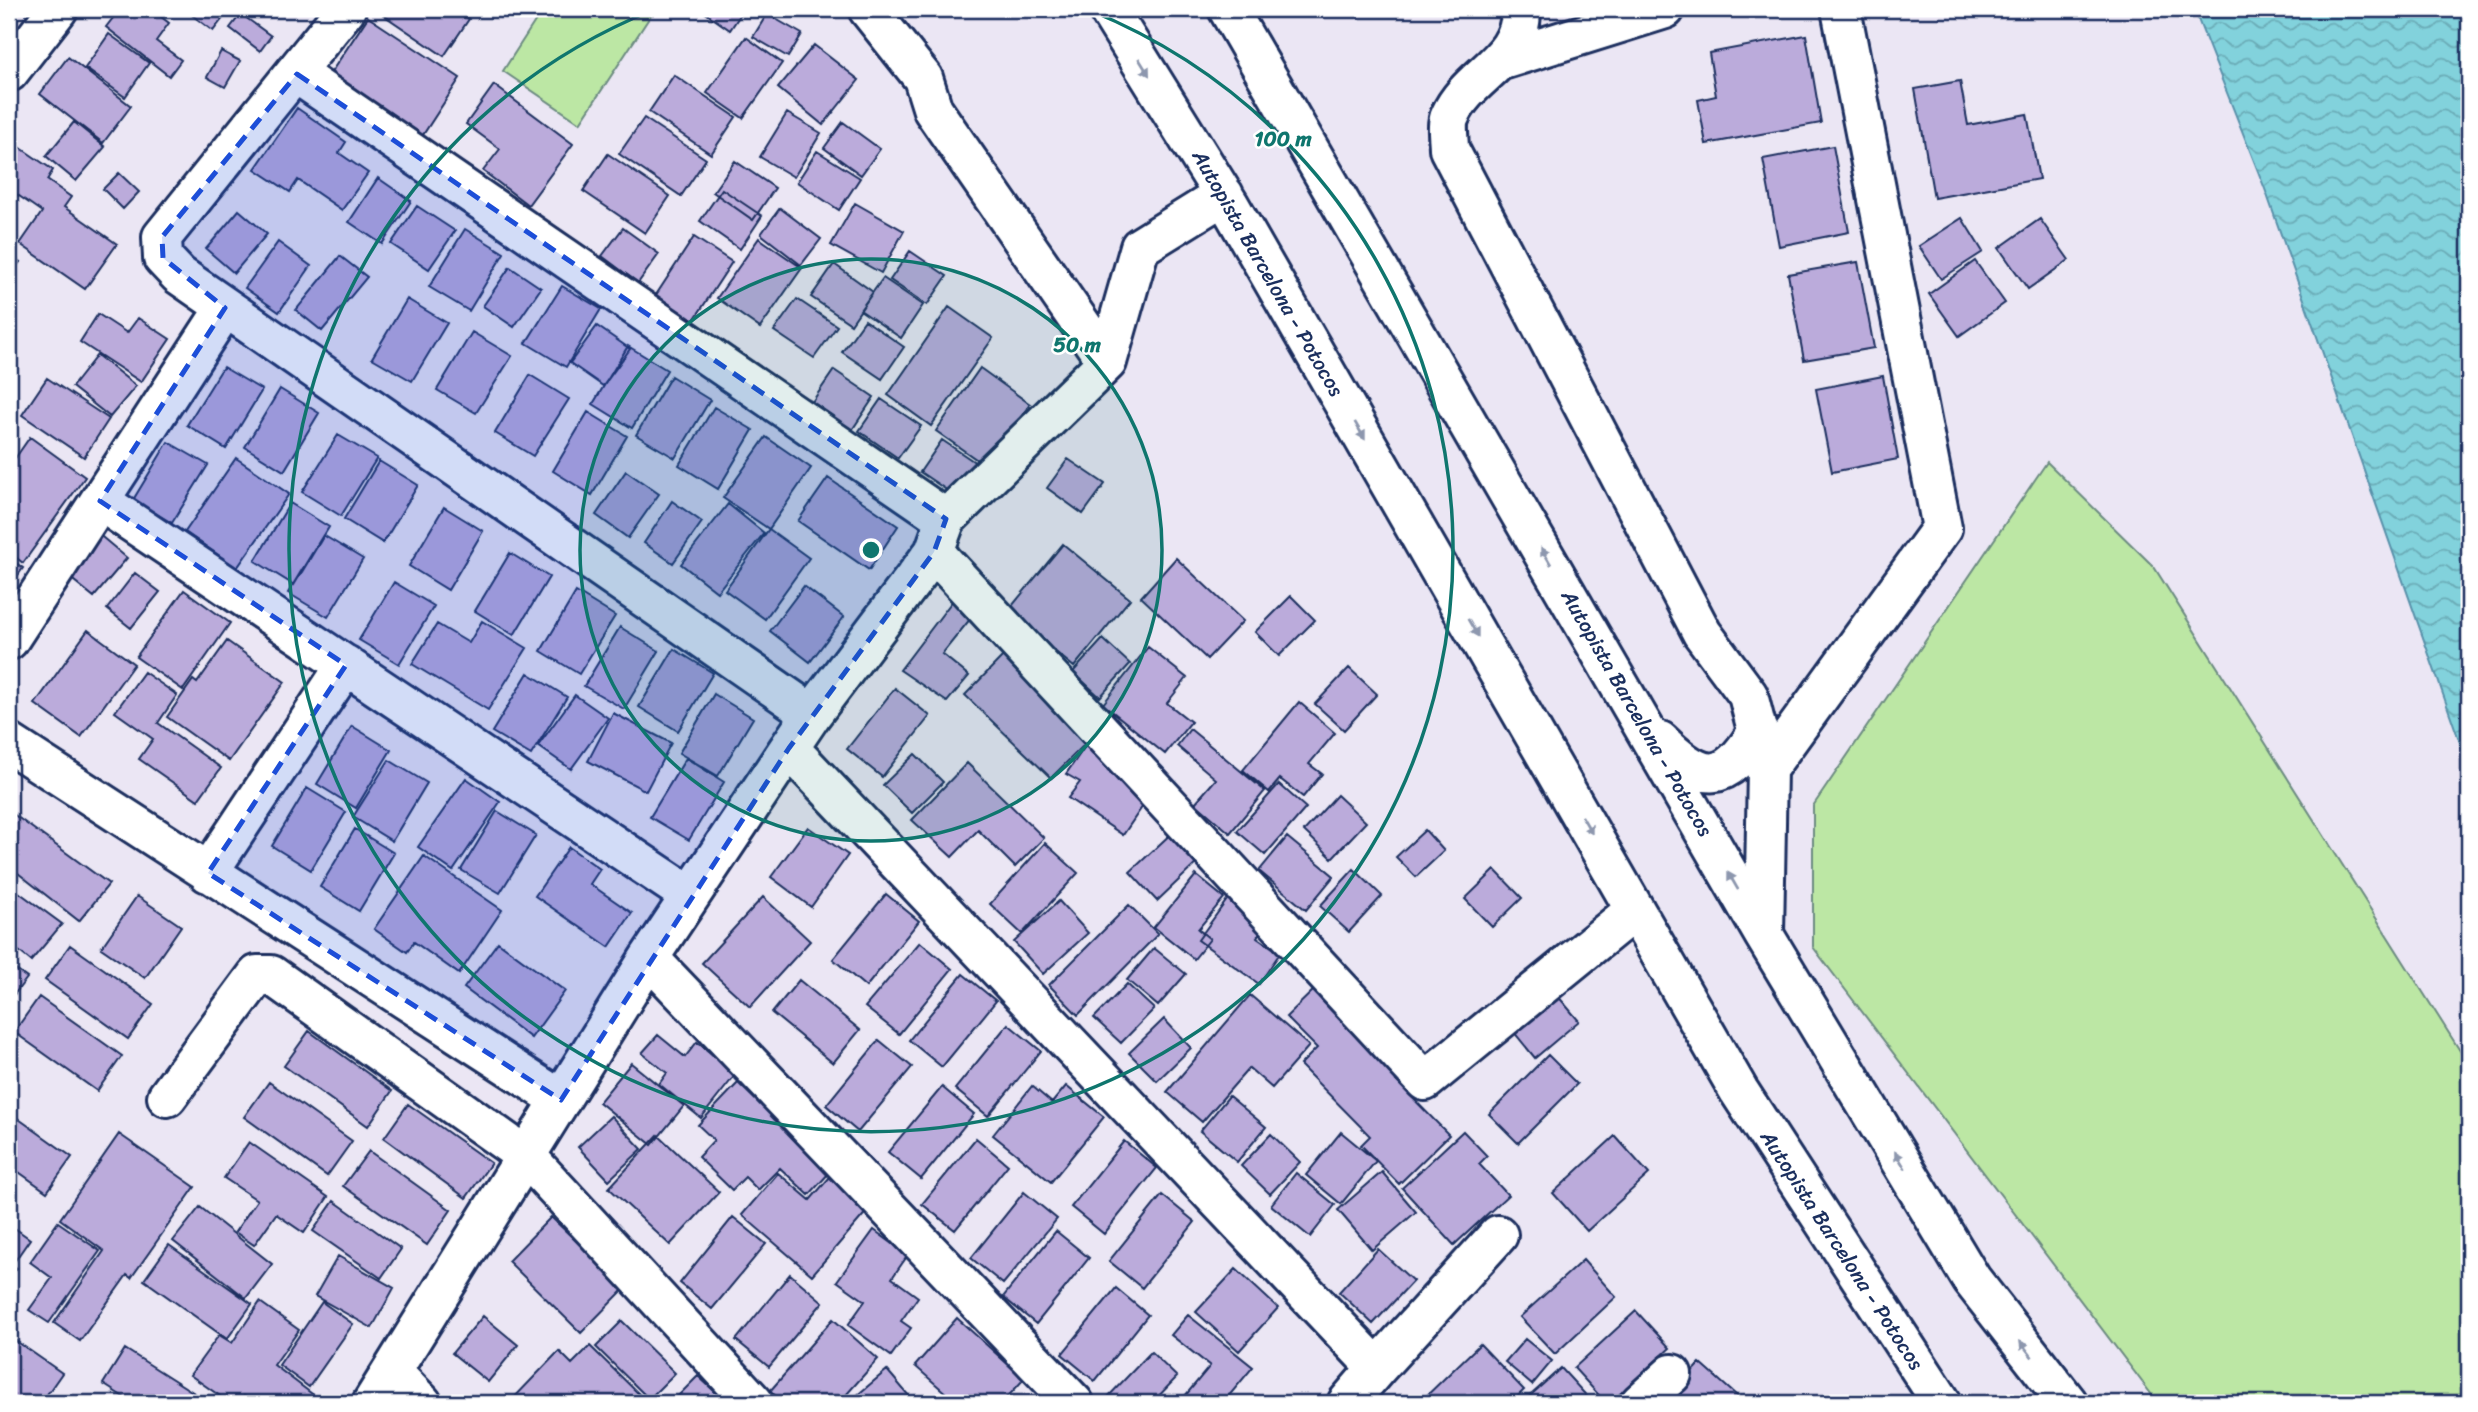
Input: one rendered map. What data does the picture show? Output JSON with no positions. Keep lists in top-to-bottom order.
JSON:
{
  "streets": {
    "street": ["Autopista Barcelona - Potocos"]
  },
  "rings": ["100 m", "50 m"]
}
